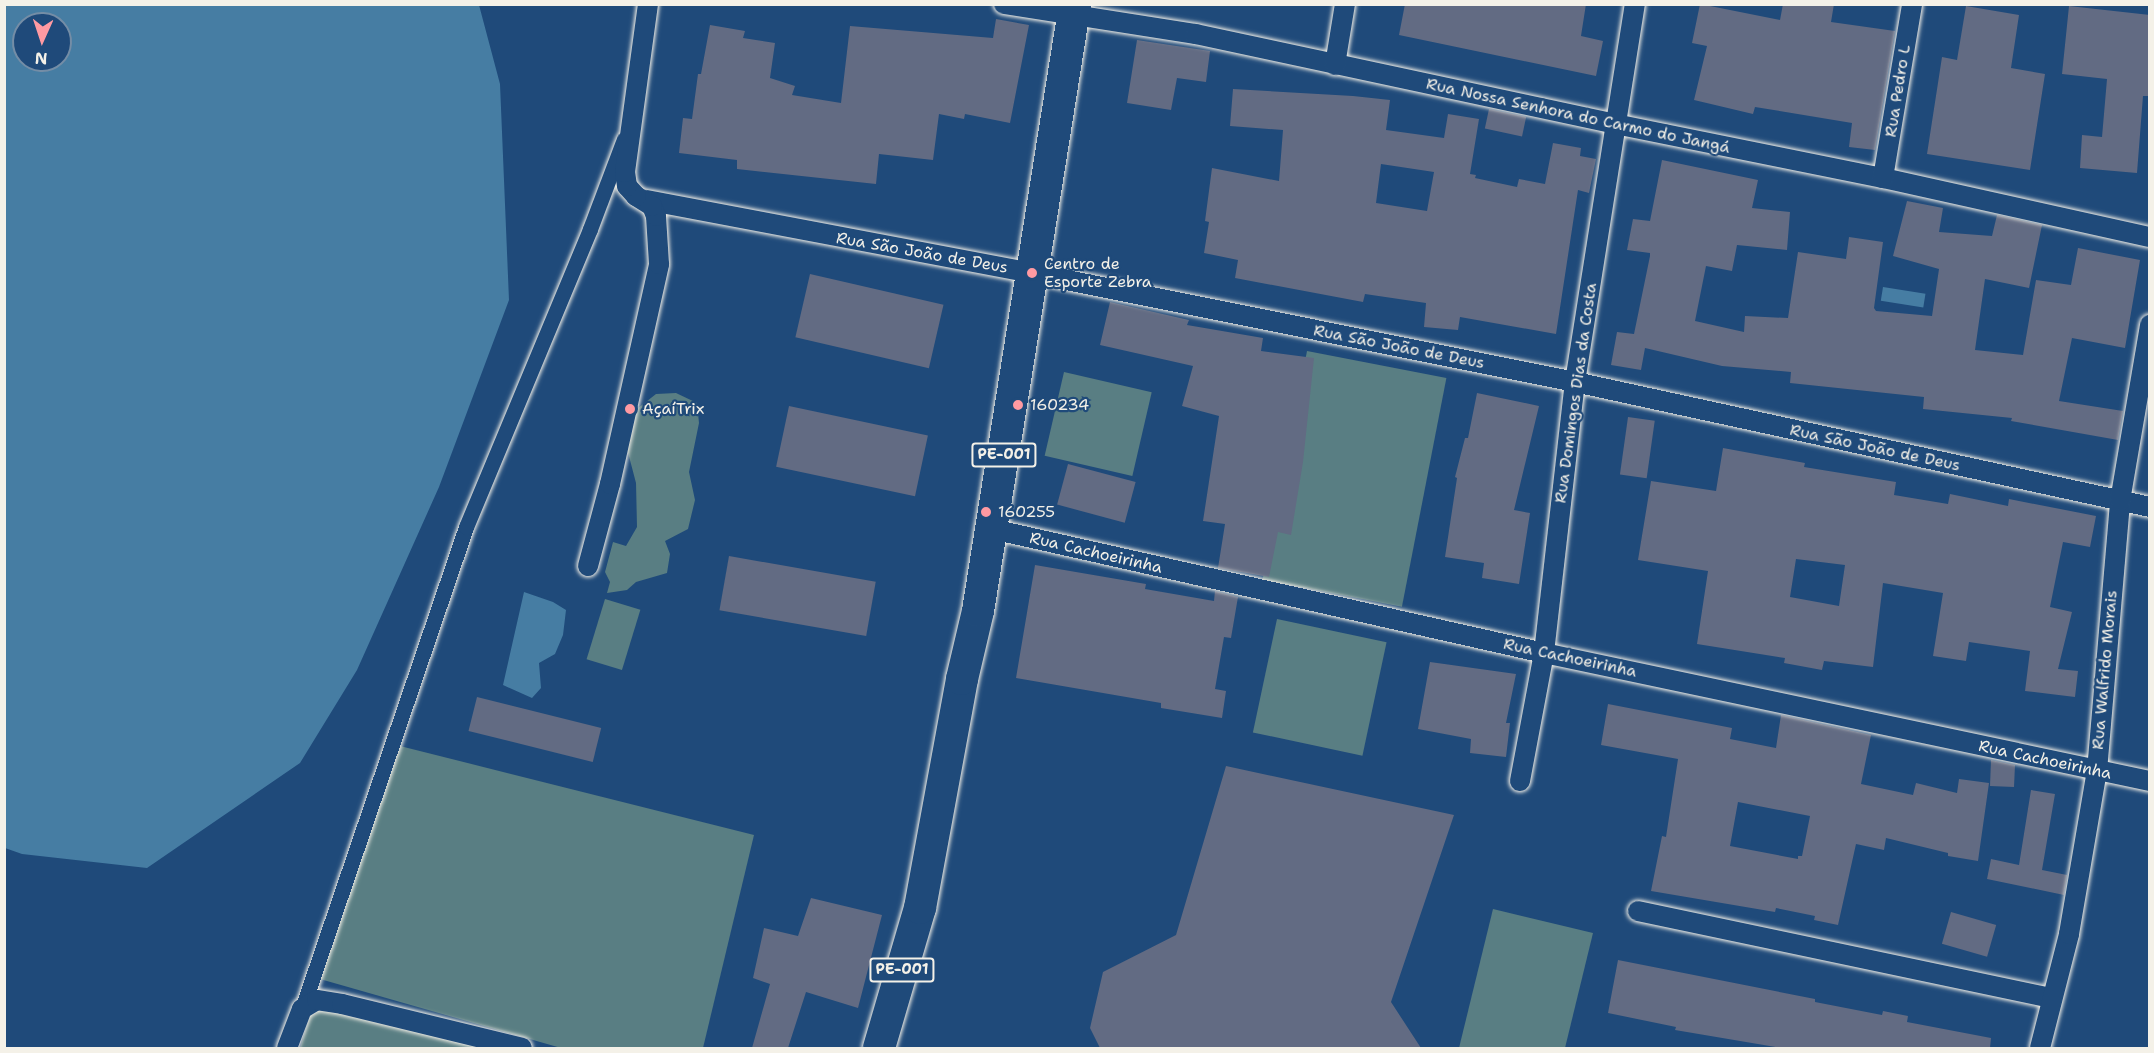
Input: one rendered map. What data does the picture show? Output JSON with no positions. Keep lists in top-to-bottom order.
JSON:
{
  "streets": {
    "main road": ["PE-001"],
    "street": [
      "Rua Pedro L",
      "Rua Nossa Senhora do Carmo do Jangá",
      "Rua São João de Deus",
      "Rua Domingos Dias da Costa",
      "Rua Cachoeirinha",
      "Rua Walfrido Morais"
    ]
  },
  "crossings": [
    ["Rua Pedro L", "Rua Nossa Senhora do Carmo do Jangá"],
    ["Rua Nossa Senhora do Carmo do Jangá", "Rua Domingos Dias da Costa"],
    ["Rua Nossa Senhora do Carmo do Jangá", "PE-001"],
    ["Rua São João de Deus", "Rua Domingos Dias da Costa"],
    ["Rua São João de Deus", "PE-001"],
    ["Rua São João de Deus", "Rua Walfrido Morais"],
    ["Rua Domingos Dias da Costa", "Rua Cachoeirinha"],
    ["PE-001", "Rua Cachoeirinha"],
    ["Rua Cachoeirinha", "Rua Walfrido Morais"]
  ],
  "places": [
    "Centro de Esporte Zebra",
    "160234",
    "AçaíTrix",
    "160255"
  ],
  "north": "bottom"
}
